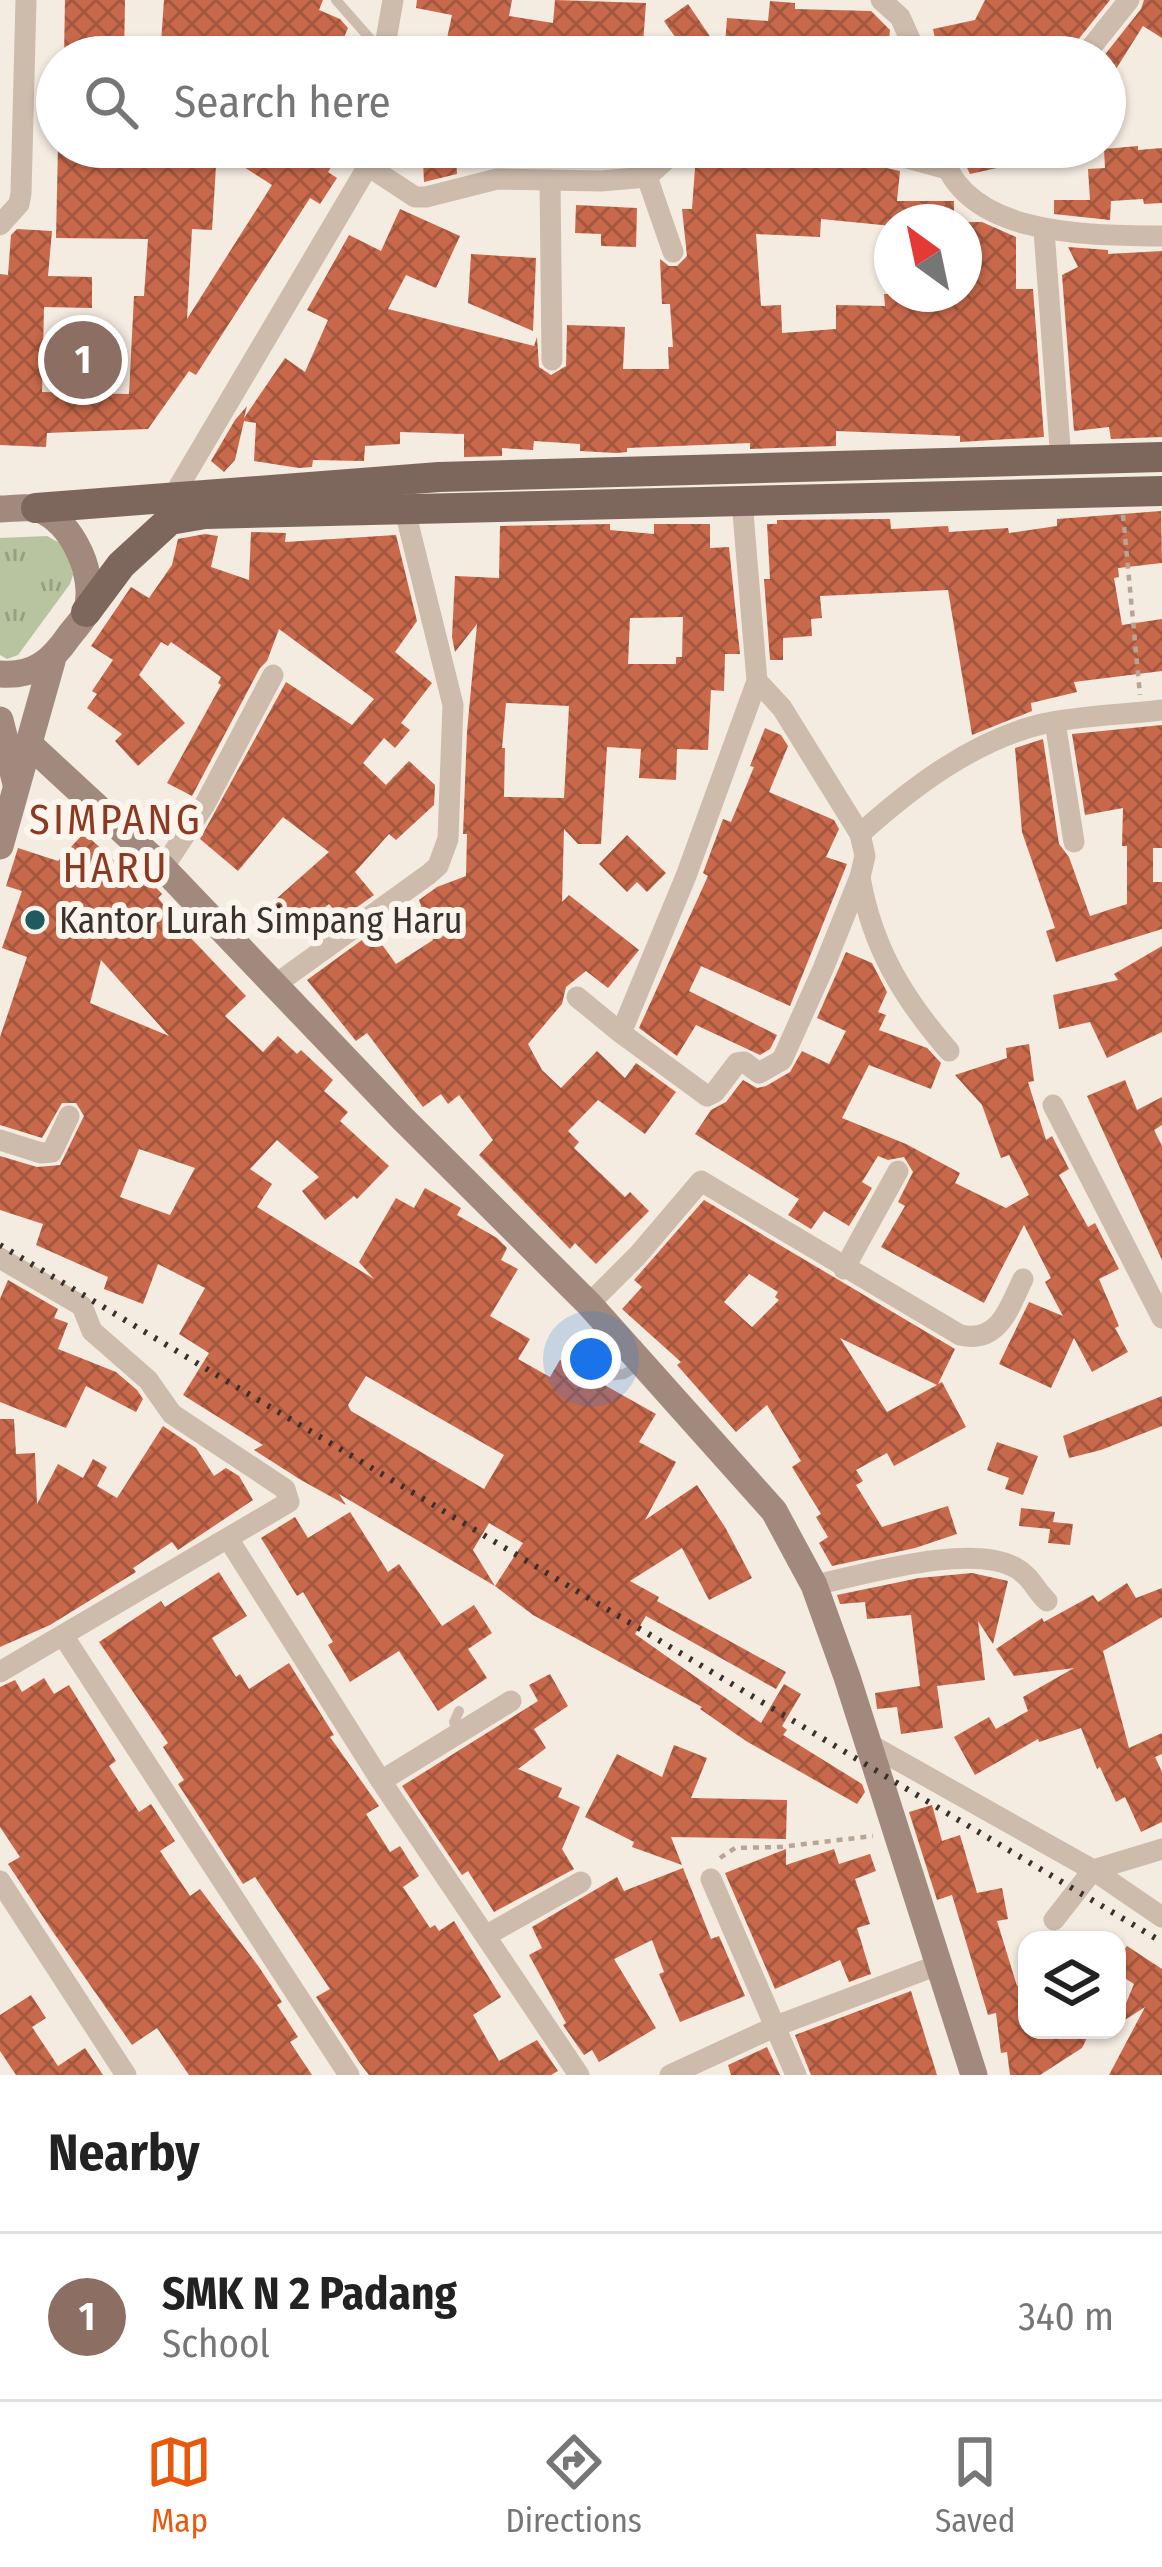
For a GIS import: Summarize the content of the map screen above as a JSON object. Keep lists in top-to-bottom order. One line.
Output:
{"districts":["SIMPANG HARU"],"places":["Kantor Lurah Simpang Haru"],"north":"top left","page":{"search":"Search here","pins":"1","heading":"Nearby","list":[{"mark":"1","name":"SMK N 2 Padang","note":"School","value":"340 m"}],"nav":["Map","Directions","Saved"]}}
